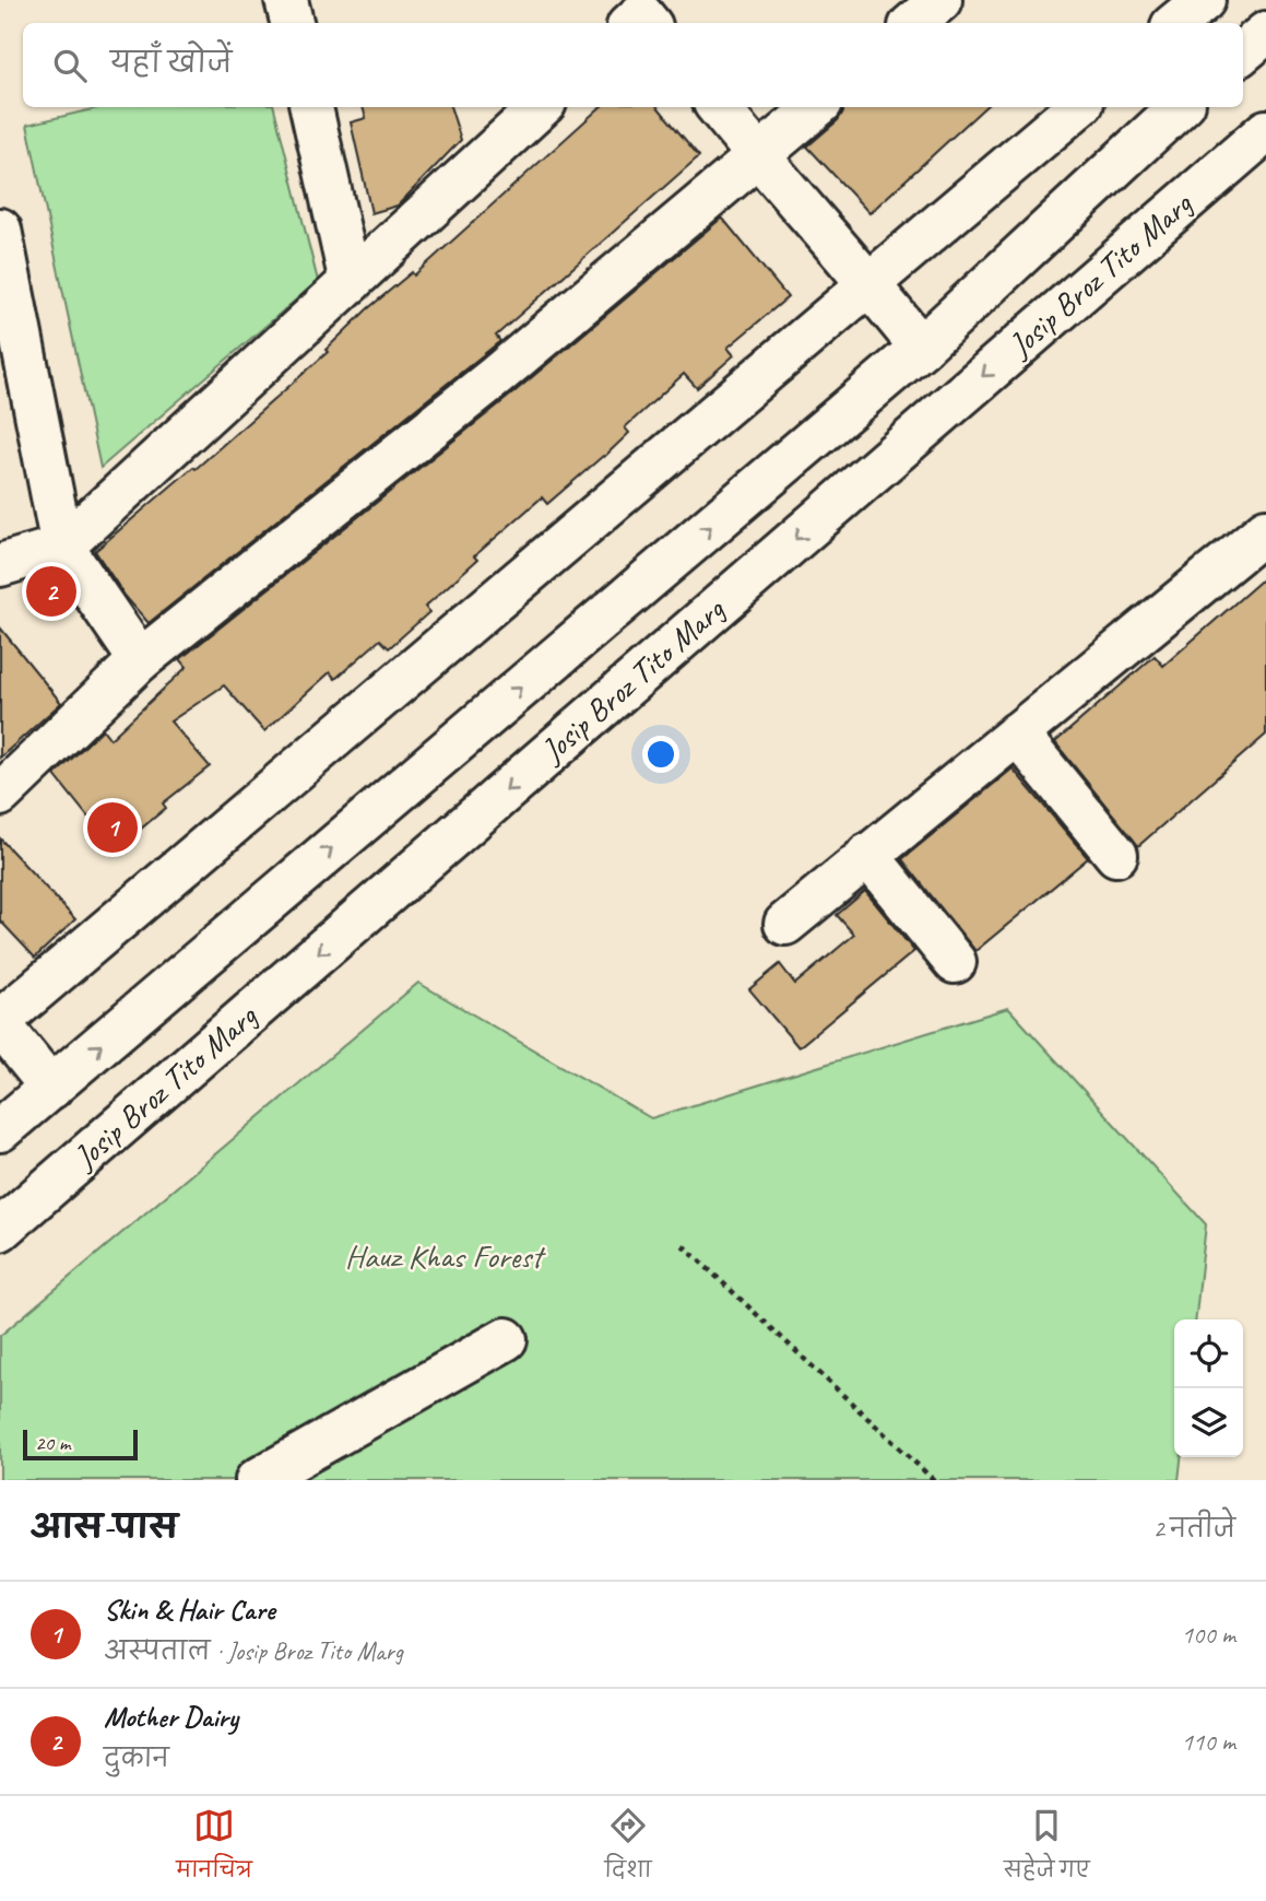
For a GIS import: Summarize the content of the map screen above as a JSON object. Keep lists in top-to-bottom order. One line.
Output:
{"streets":{"street":["Josip Broz Tito Marg"]},"parks":["Hauz Khas Forest"],"scale_bar":"20 m","page":{"search":"यहाँ खोजें","pins":["2","1"],"scale":"20 m","heading":["आस-पास","2 नतीजे"],"list":[{"mark":"1","name":"Skin & Hair Care","note":"अस्पताल · Josip Broz Tito Marg","value":"100 m"},{"mark":"2","name":"Mother Dairy","note":"दुकान","value":"110 m"}],"nav":["मानचित्र","दिशा","सहेजे गए"]}}
